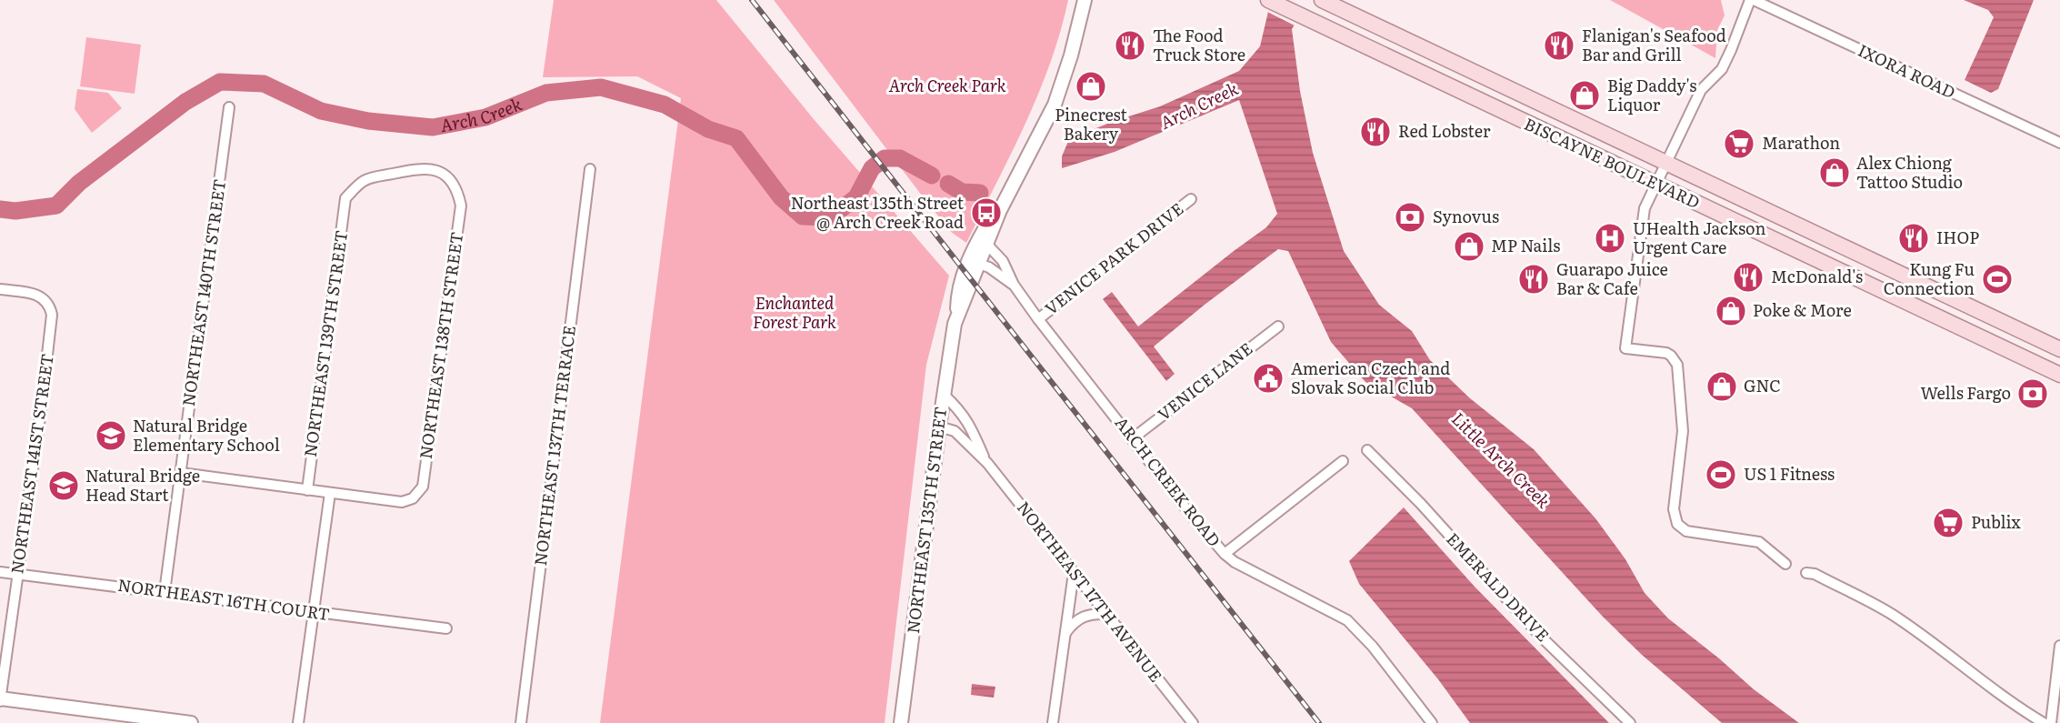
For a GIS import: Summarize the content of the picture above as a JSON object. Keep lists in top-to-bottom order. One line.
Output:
{"streets":{"main road":["BISCAYNE BOULEVARD","NORTHEAST 135TH STREET"],"street":["IXORA ROAD","VENICE PARK DRIVE","NORTHEAST 140TH STREET","NORTHEAST 139TH STREET","NORTHEAST 138TH STREET","VENICE LANE","NORTHEAST 137TH TERRACE","NORTHEAST 141ST STREET","ARCH CREEK ROAD","EMERALD DRIVE","NORTHEAST 17TH AVENUE","NORTHEAST 16TH COURT"]},"crossings":[["VENICE PARK DRIVE","ARCH CREEK ROAD"],["NORTHEAST 140TH STREET","NORTHEAST 16TH COURT"],["NORTHEAST 139TH STREET","NORTHEAST 138TH STREET"],["VENICE LANE","ARCH CREEK ROAD"],["NORTHEAST 141ST STREET","NORTHEAST 16TH COURT"],["ARCH CREEK ROAD","NORTHEAST 135TH STREET"],["NORTHEAST 135TH STREET","NORTHEAST 17TH AVENUE"]],"water":["Arch Creek","Little Arch Creek"],"parks":["Arch Creek Park","Enchanted Forest Park"],"places":{"restaurant":["The Food Truck Store","Flanigan's Seafood Bar and Grill","Red Lobster","IHOP","McDonald's","Guarapo Juice Bar & Cafe"],"shop":["Pinecrest Bakery","Big Daddy's Liquor","Alex Chiong Tattoo Studio","MP Nails","Poke & More","GNC"],"supermarket":["Marathon","Publix"],"bus stop":["Northeast 135th Street @ Arch Creek Road"],"bank":["Synovus","Wells Fargo"],"hospital":["UHealth Jackson Urgent Care"],"sports":["Kung Fu Connection","US 1 Fitness"],"public building":["American Czech and Slovak Social Club"],"school or university":["Natural Bridge Elementary School","Natural Bridge Head Start"]}}
